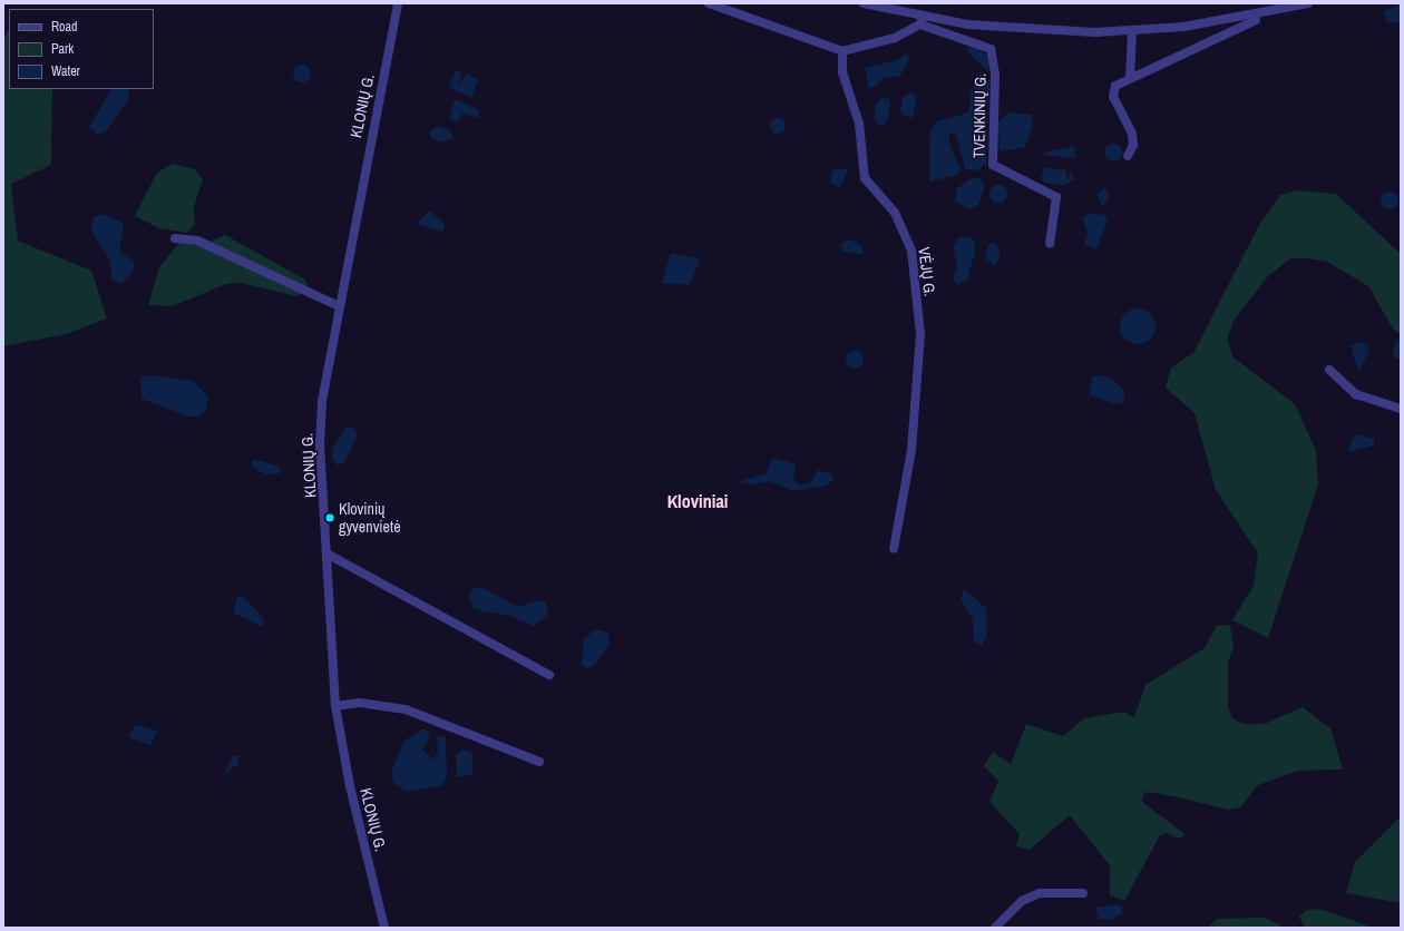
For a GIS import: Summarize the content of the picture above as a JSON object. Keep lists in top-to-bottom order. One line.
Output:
{"streets":{"street":["KLONIŲ G.","TVENKINIŲ G.","VĖJŲ G."]},"districts":["Kloviniai"],"places":["Klovinių gyvenvietė"],"legend":["Road","Park","Water"]}
